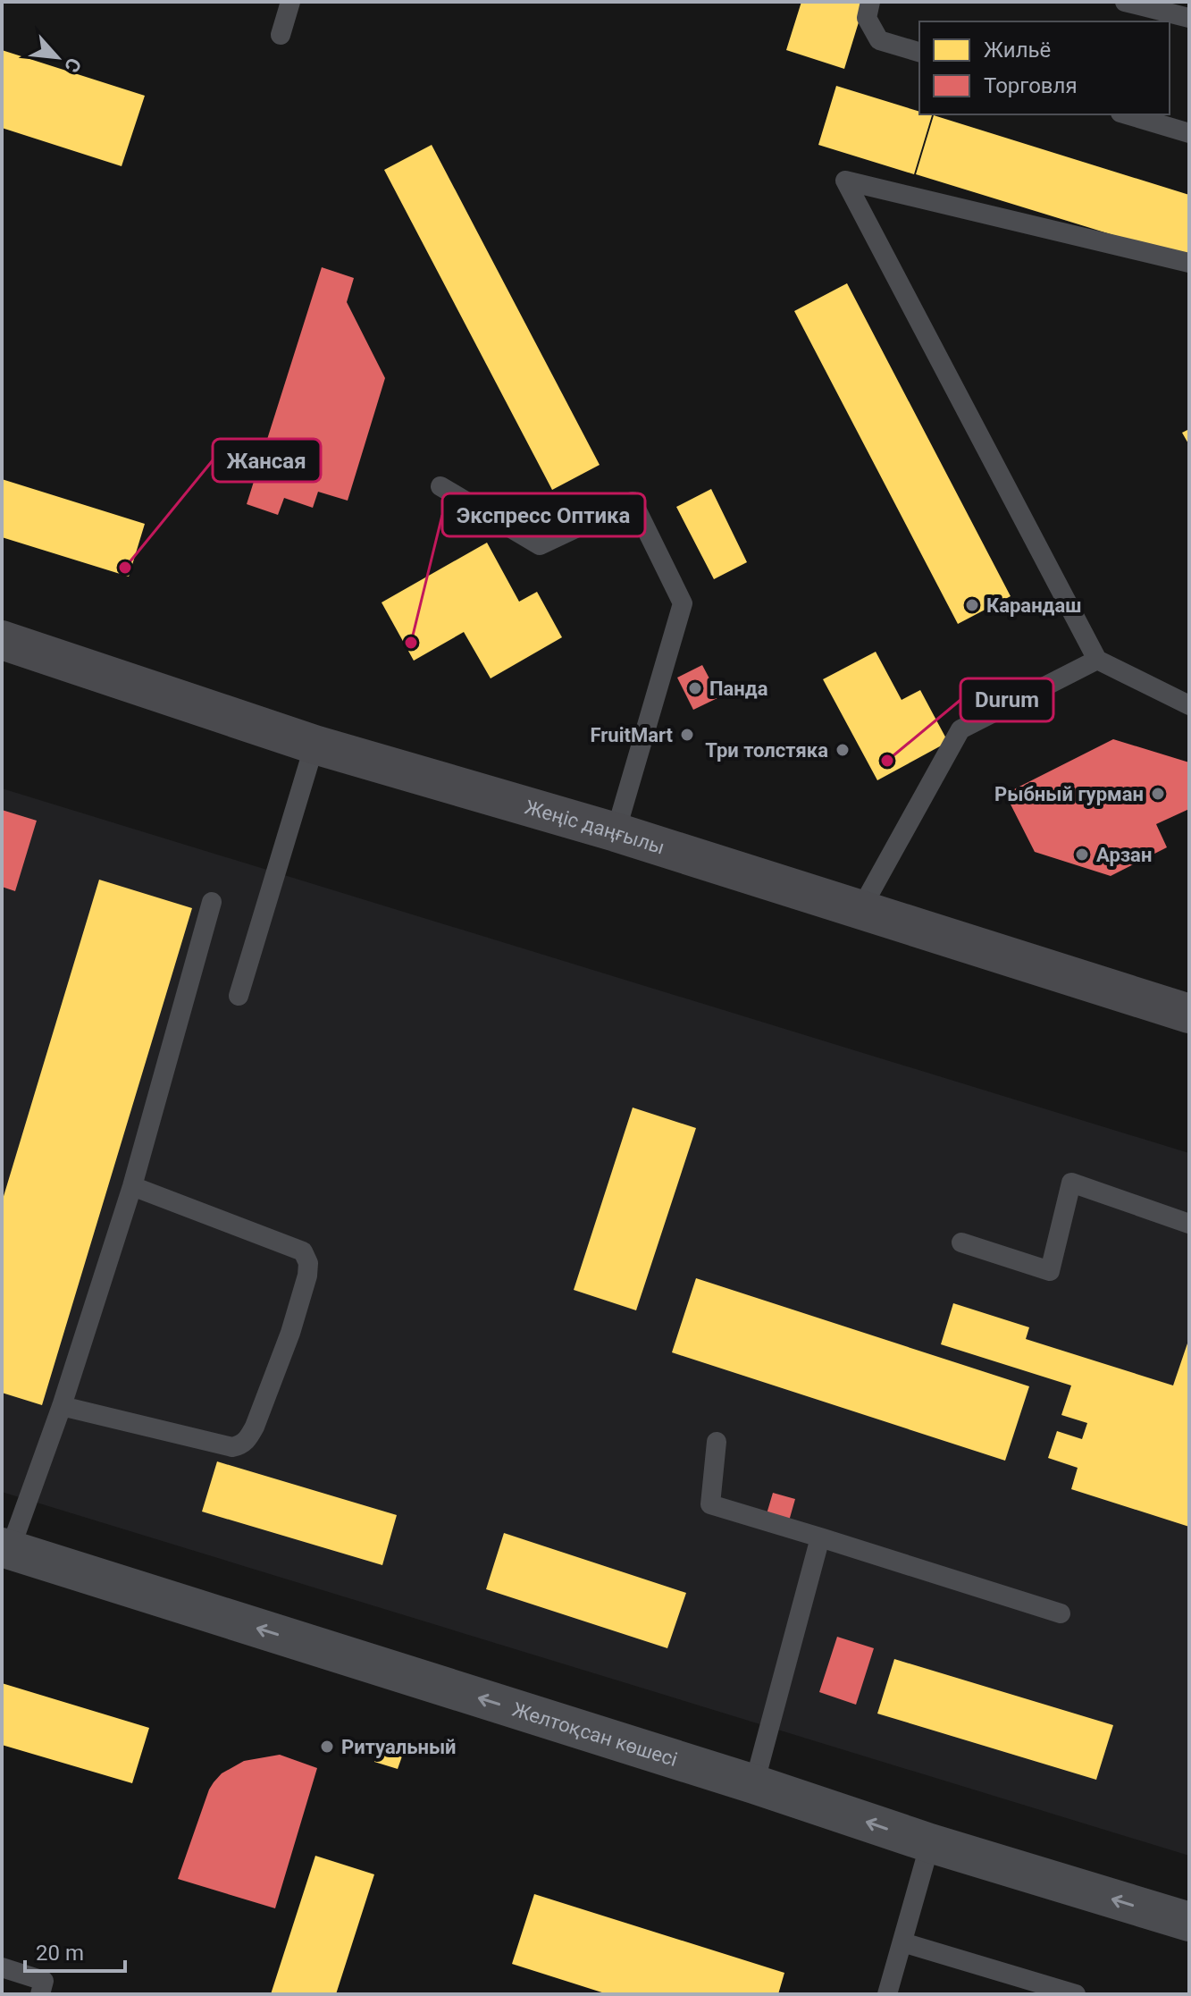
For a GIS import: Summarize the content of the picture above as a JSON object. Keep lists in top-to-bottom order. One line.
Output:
{"streets":{"main road":["Жеңіс даңғылы"],"street":["Желтоқсан көшесі"]},"one_way":["Желтоқсан көшесі"],"places":["Жансая","Карандаш","Экспресс Оптика","Панда","FruitMart","Три толстяка","Durum","Рыбный гурман","Арзан","Ритуальный"],"legend":["Жильё","Торговля"],"scale_bar":"20 m","north":"bottom right"}
